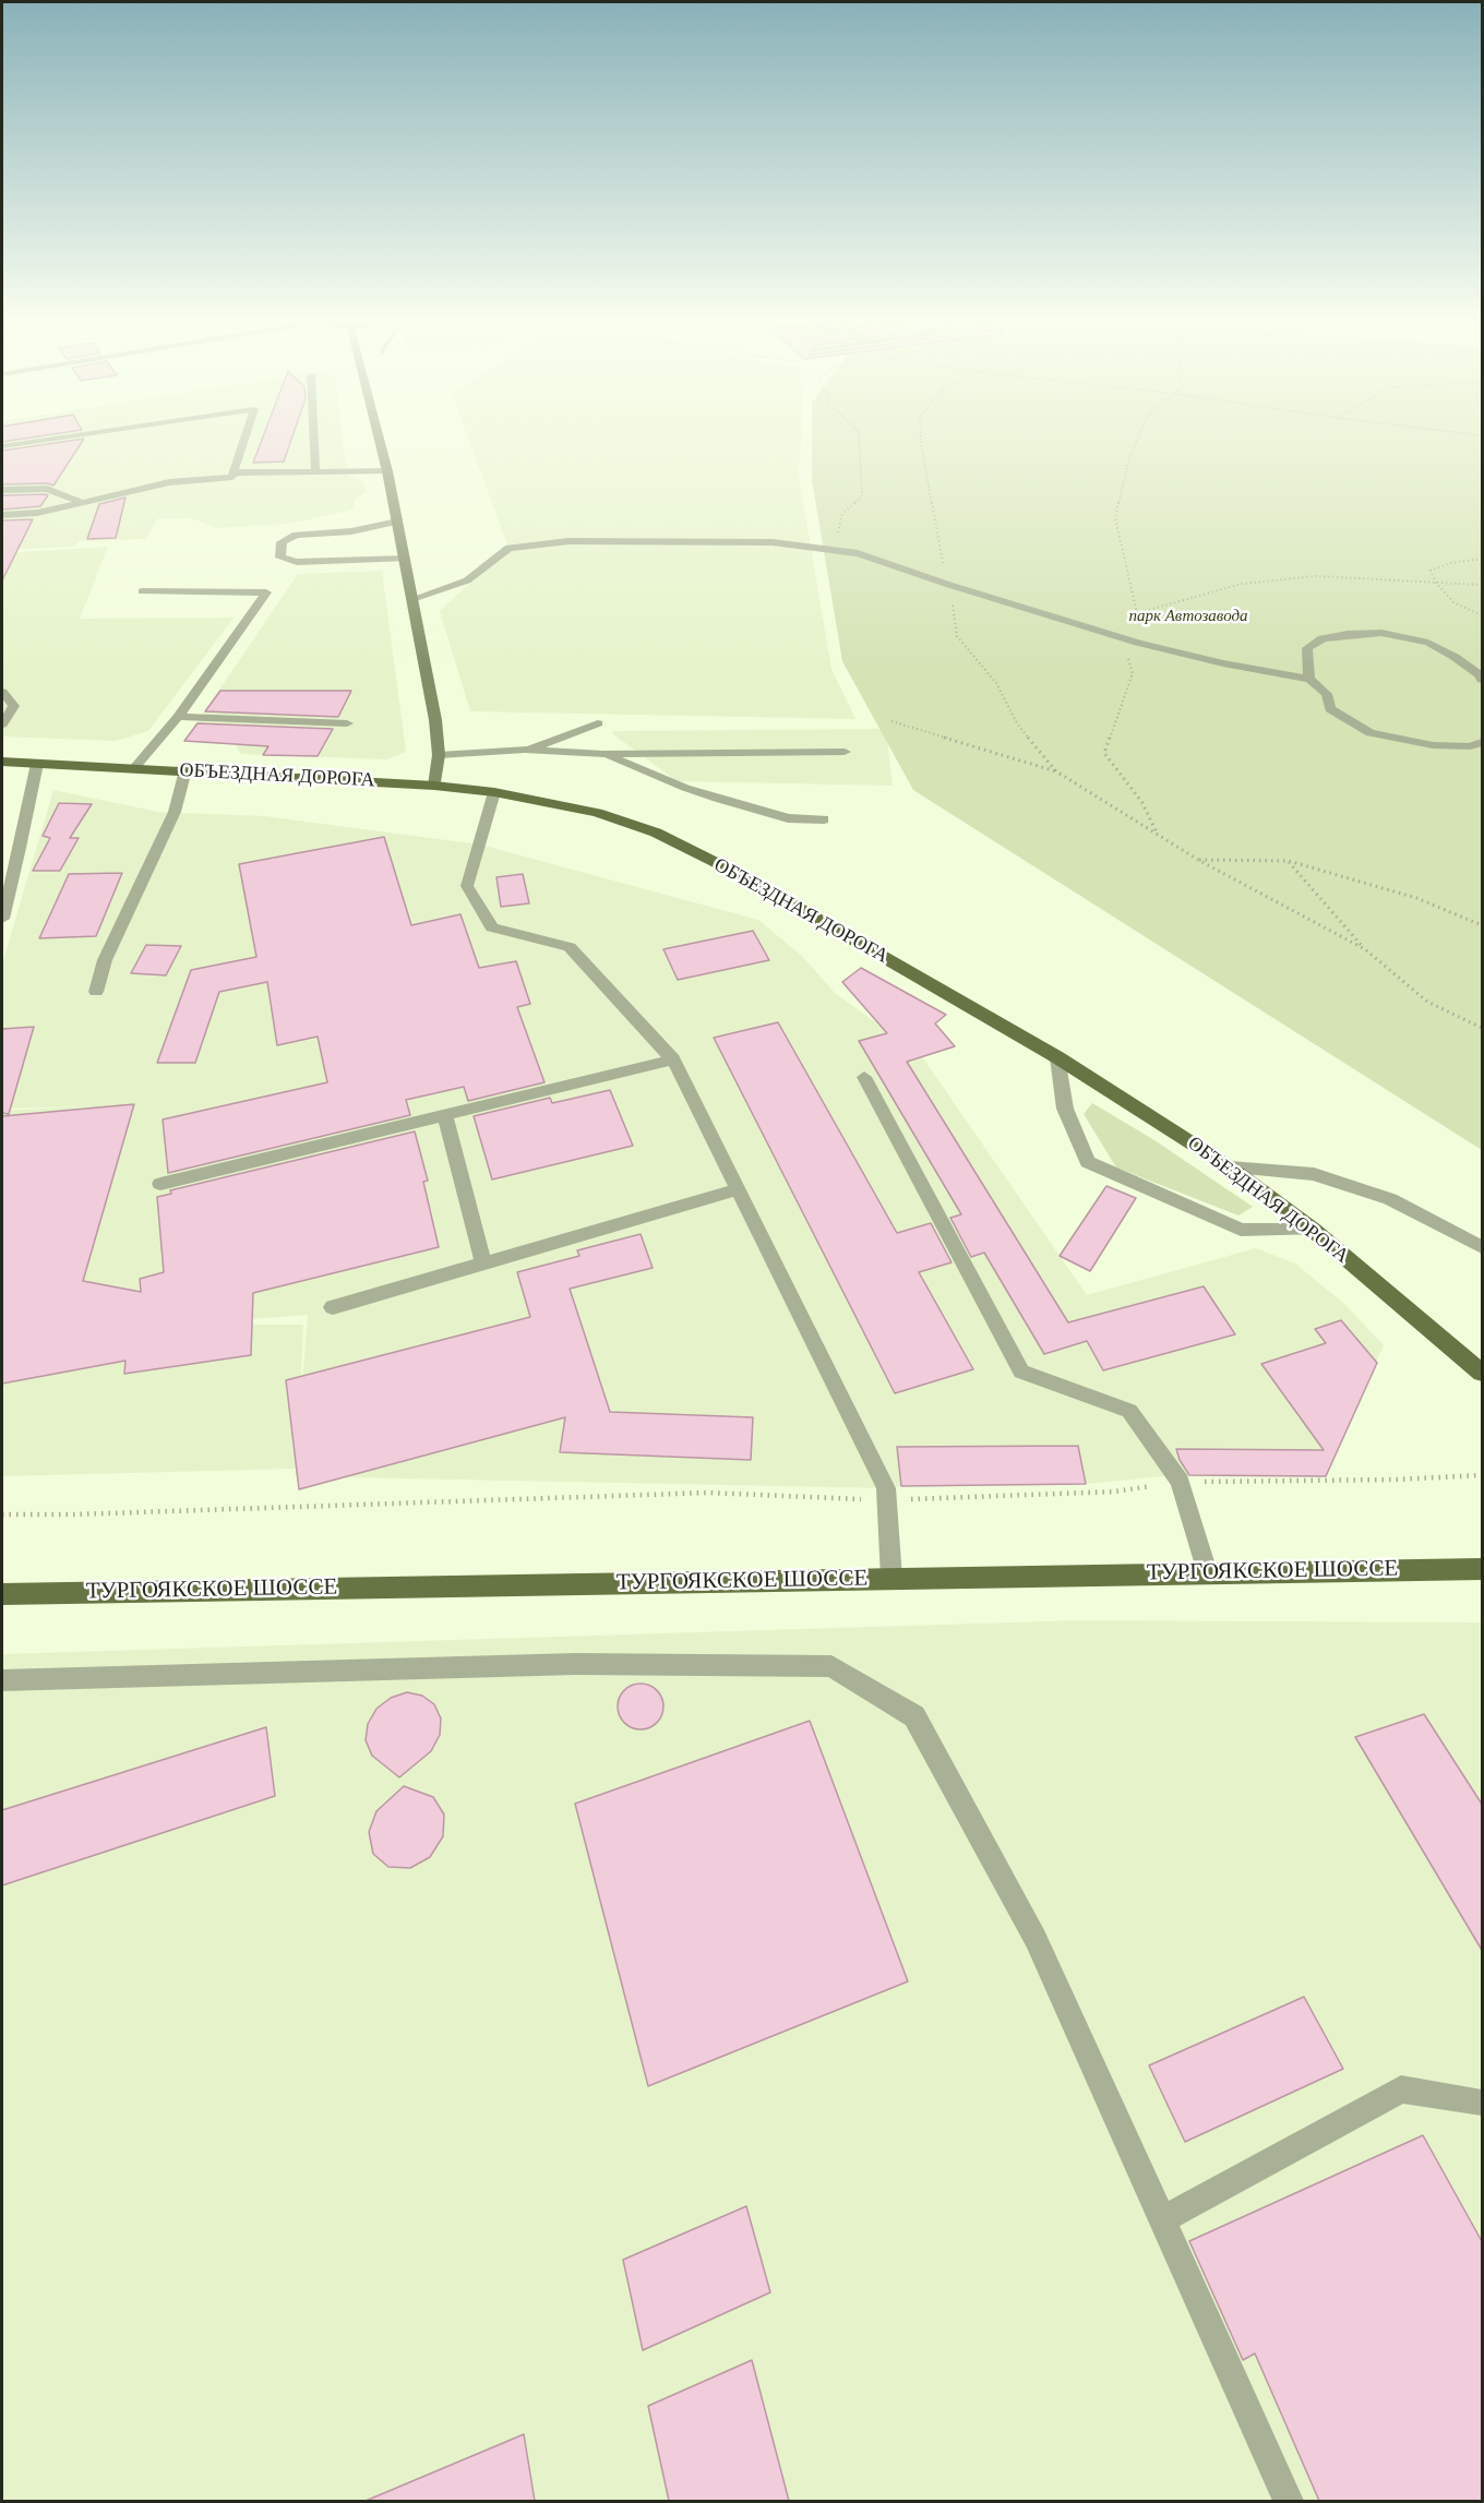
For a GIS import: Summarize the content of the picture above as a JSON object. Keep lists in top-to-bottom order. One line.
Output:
{"streets":{"main road":["ОБЪЕЗДНАЯ ДОРОГА","ТУРГОЯКСКОЕ ШОССЕ"]},"parks":["парк Автозавода"]}
